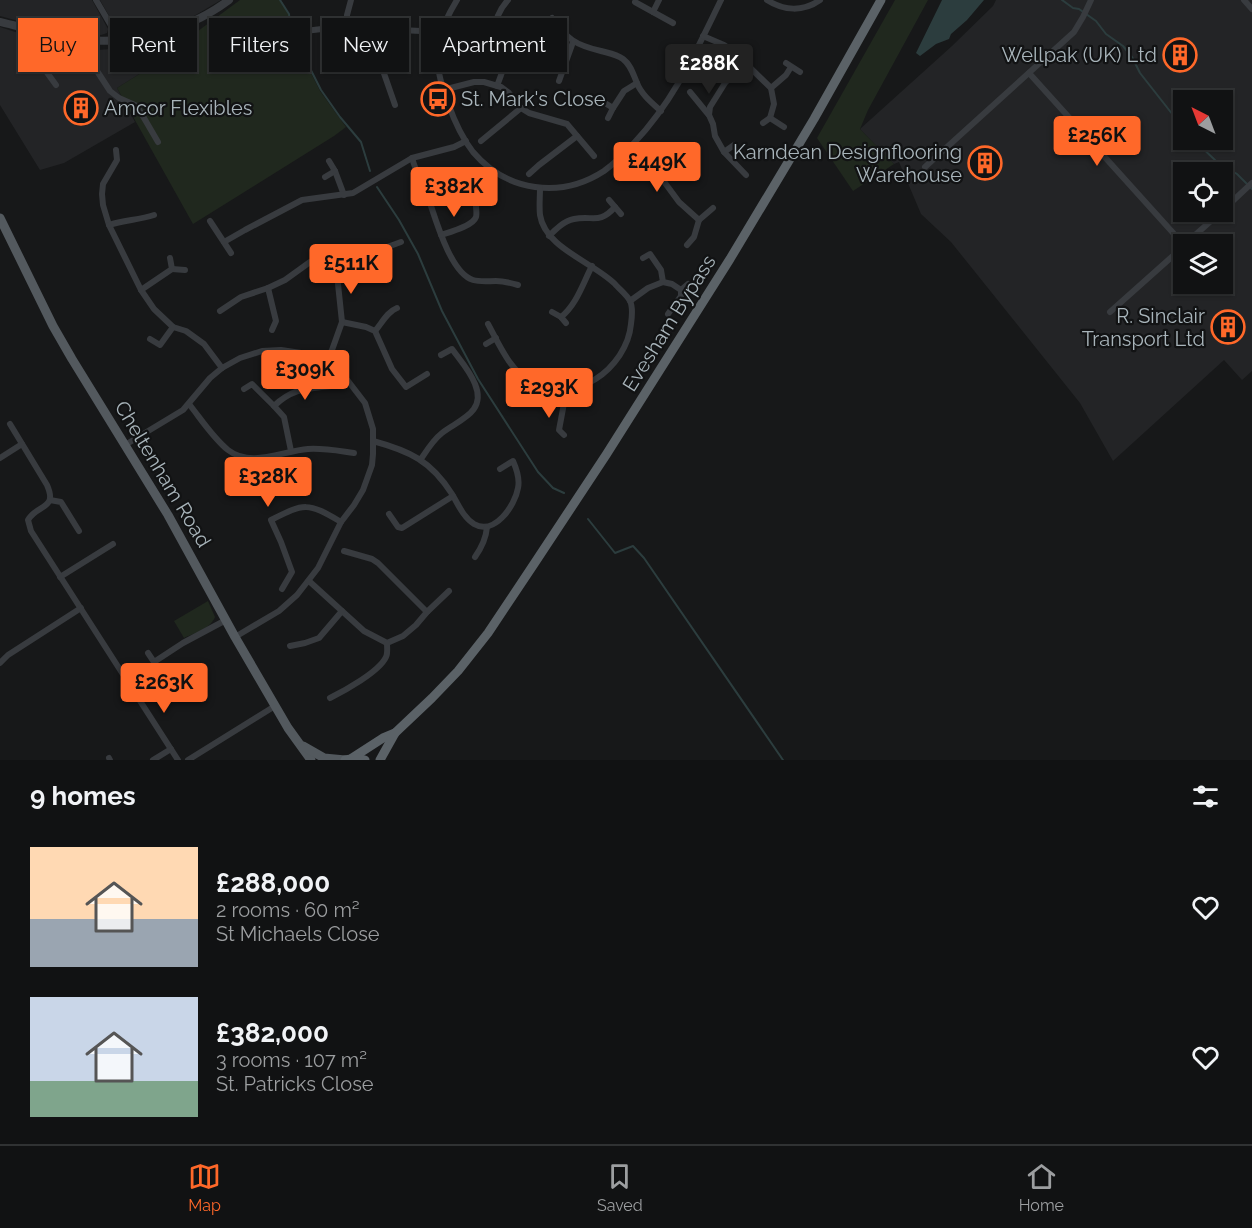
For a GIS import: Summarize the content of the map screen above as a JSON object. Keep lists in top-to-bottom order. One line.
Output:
{"streets":{"highway":["Evesham Bypass"],"main road":["Cheltenham Road"]},"crossings":[["Evesham Bypass","Cheltenham Road"]],"places":{"building":["Wellpak (UK) Ltd","Amcor Flexibles","Karndean Designflooring Warehouse","R. Sinclair Transport Ltd"],"bus stop":["St. Mark's Close"]},"north":"top left","page":{"chip":["Buy","Rent","Filters","New","Apartment"],"price":["£288K","£256K","£449K","£382K","£511K","£309K","£293K","£328K","£263K"],"heading":"9 homes","list":[{"name":"£288,000","note":"2 rooms · 60 m² · St Michaels Close"},{"name":"£382,000","note":"3 rooms · 107 m² · St. Patricks Close"}],"tabs":["Map","Saved","Home"]}}
